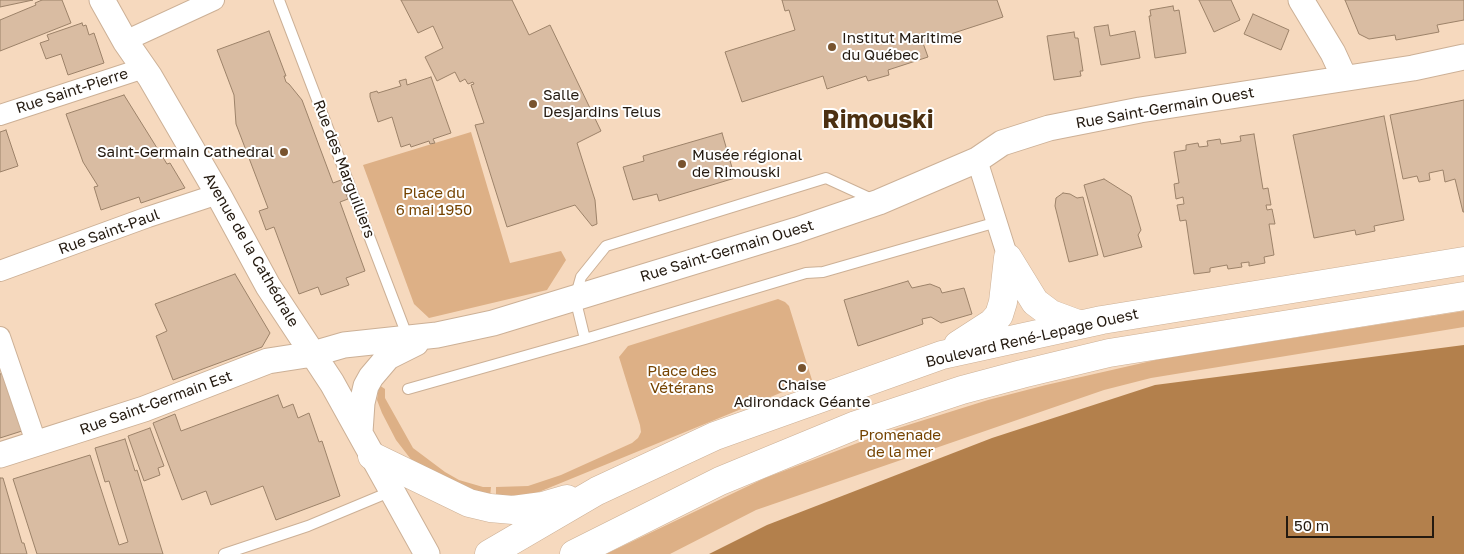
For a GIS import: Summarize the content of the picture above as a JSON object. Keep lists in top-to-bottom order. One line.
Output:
{"streets":{"main road":["Boulevard René-Lepage Ouest"],"street":["Rue Saint-Pierre","Rue Saint-Germain Ouest","Rue Saint-Paul","Avenue de la Cathédrale","Rue Saint-Germain Est"],"lane":["Rue des Marguilliers"]},"crossings":[["Rue Saint-Pierre","Avenue de la Cathédrale"],["Rue Saint-Germain Ouest","Rue des Marguilliers"],["Rue Saint-Germain Ouest","Avenue de la Cathédrale"],["Rue Saint-Germain Ouest","Rue Saint-Germain Est"],["Rue Saint-Paul","Avenue de la Cathédrale"],["Avenue de la Cathédrale","Rue Saint-Germain Est"]],"districts":["Rimouski"],"parks":["Place du 6 mai 1950","Place des Vétérans","Promenade de la mer"],"places":["Institut Maritime du Québec","Salle Desjardins Telus","Saint-Germain Cathedral","Musée régional de RImouski","Chaise Adirondack Géante"],"scale_bar":"50 m"}
